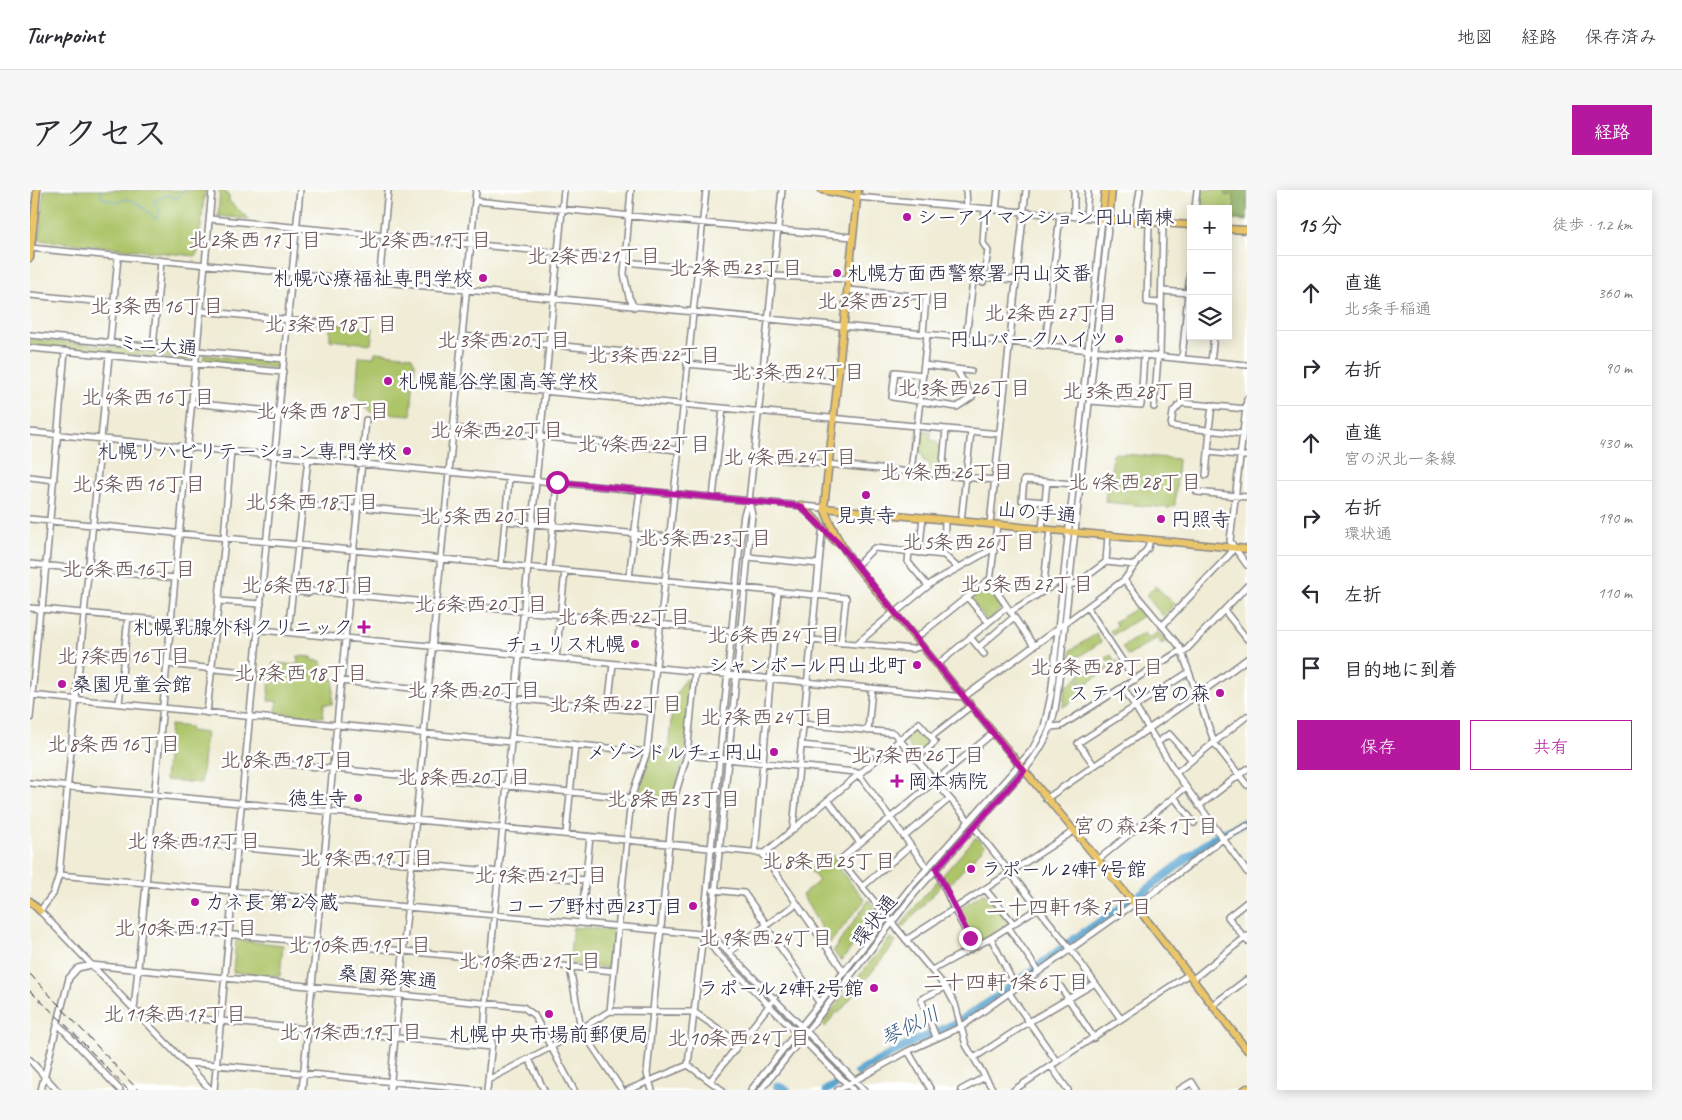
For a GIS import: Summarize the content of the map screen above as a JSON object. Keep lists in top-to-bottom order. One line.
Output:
{"streets":{"main road":["山の手通"],"street":["ミニ大通","環状通","桑園発寒通"]},"crossings":[["山の手通","環状通"]],"districts":["北2条西17丁目","北2条西19丁目","北2条西21丁目","北2条西23丁目","北2条西25丁目","北3条西16丁目","北2条西27丁目","北3条西18丁目","北3条西20丁目","北3条西22丁目","北3条西24丁目","北3条西26丁目","北3条西28丁目","北4条西16丁目","北4条西18丁目","北4条西20丁目","北4条西22丁目","北4条西24丁目","北4条西26丁目","北4条西28丁目","北5条西16丁目","北5条西18丁目","北5条西20丁目","北5条西23丁目","北5条西26丁目","北6条西16丁目","北5条西27丁目","北6条西18丁目","北6条西20丁目","北6条西22丁目","北6条西24丁目","北7条西16丁目","北6条西28丁目","北7条西18丁目","北7条西20丁目","北7条西22丁目","北7条西24丁目","北8条西16丁目","北7条西26丁目","北8条西18丁目","北8条西20丁目","北8条西23丁目","宮の森2条1丁目","北9条西17丁目","北9条西19丁目","北8条西25丁目","北9条西21丁目","二十四軒1条7丁目","北10条西17丁目","北9条西24丁目","北10条西19丁目","北10条西21丁目","二十四軒1条6丁目","北11条西17丁目","北11条西19丁目","北10条西24丁目"],"water":["琴似川"],"places":{"other":["シーアイマンション円山南棟","札幌方面西警察署 円山交番","札幌心療福祉専門学校","円山パークハイツ","札幌龍谷学園高等学校","札幌リハビリテーション専門学校","見真寺","円照寺","チュリス札幌","シャンボール円山北町","桑園児童会館","ステイツ宮の森","メゾンドルチェ円山","徳生寺","ラポール24軒4号館","カネ長 第2冷蔵","コープ野村西23丁目","ラポール24軒2号館","札幌中央市場前郵便局"],"health":["札幌乳腺外科クリニック","岡本病院"]},"page":{"header":"Turnpoint","nav":["地図","経路","保存済み"],"title":"アクセス","buttons":["経路",["保存","共有"]],"heading":["15 分","徒歩 · 1.2 km"],"map_buttons":["+","−"],"list":[["直進","北5条手稲通","360 m"],["右折","90 m"],["直進","宮の沢北一条線","430 m"],["右折","環状通","190 m"],["左折","110 m"],"目的地に到着"]}}
